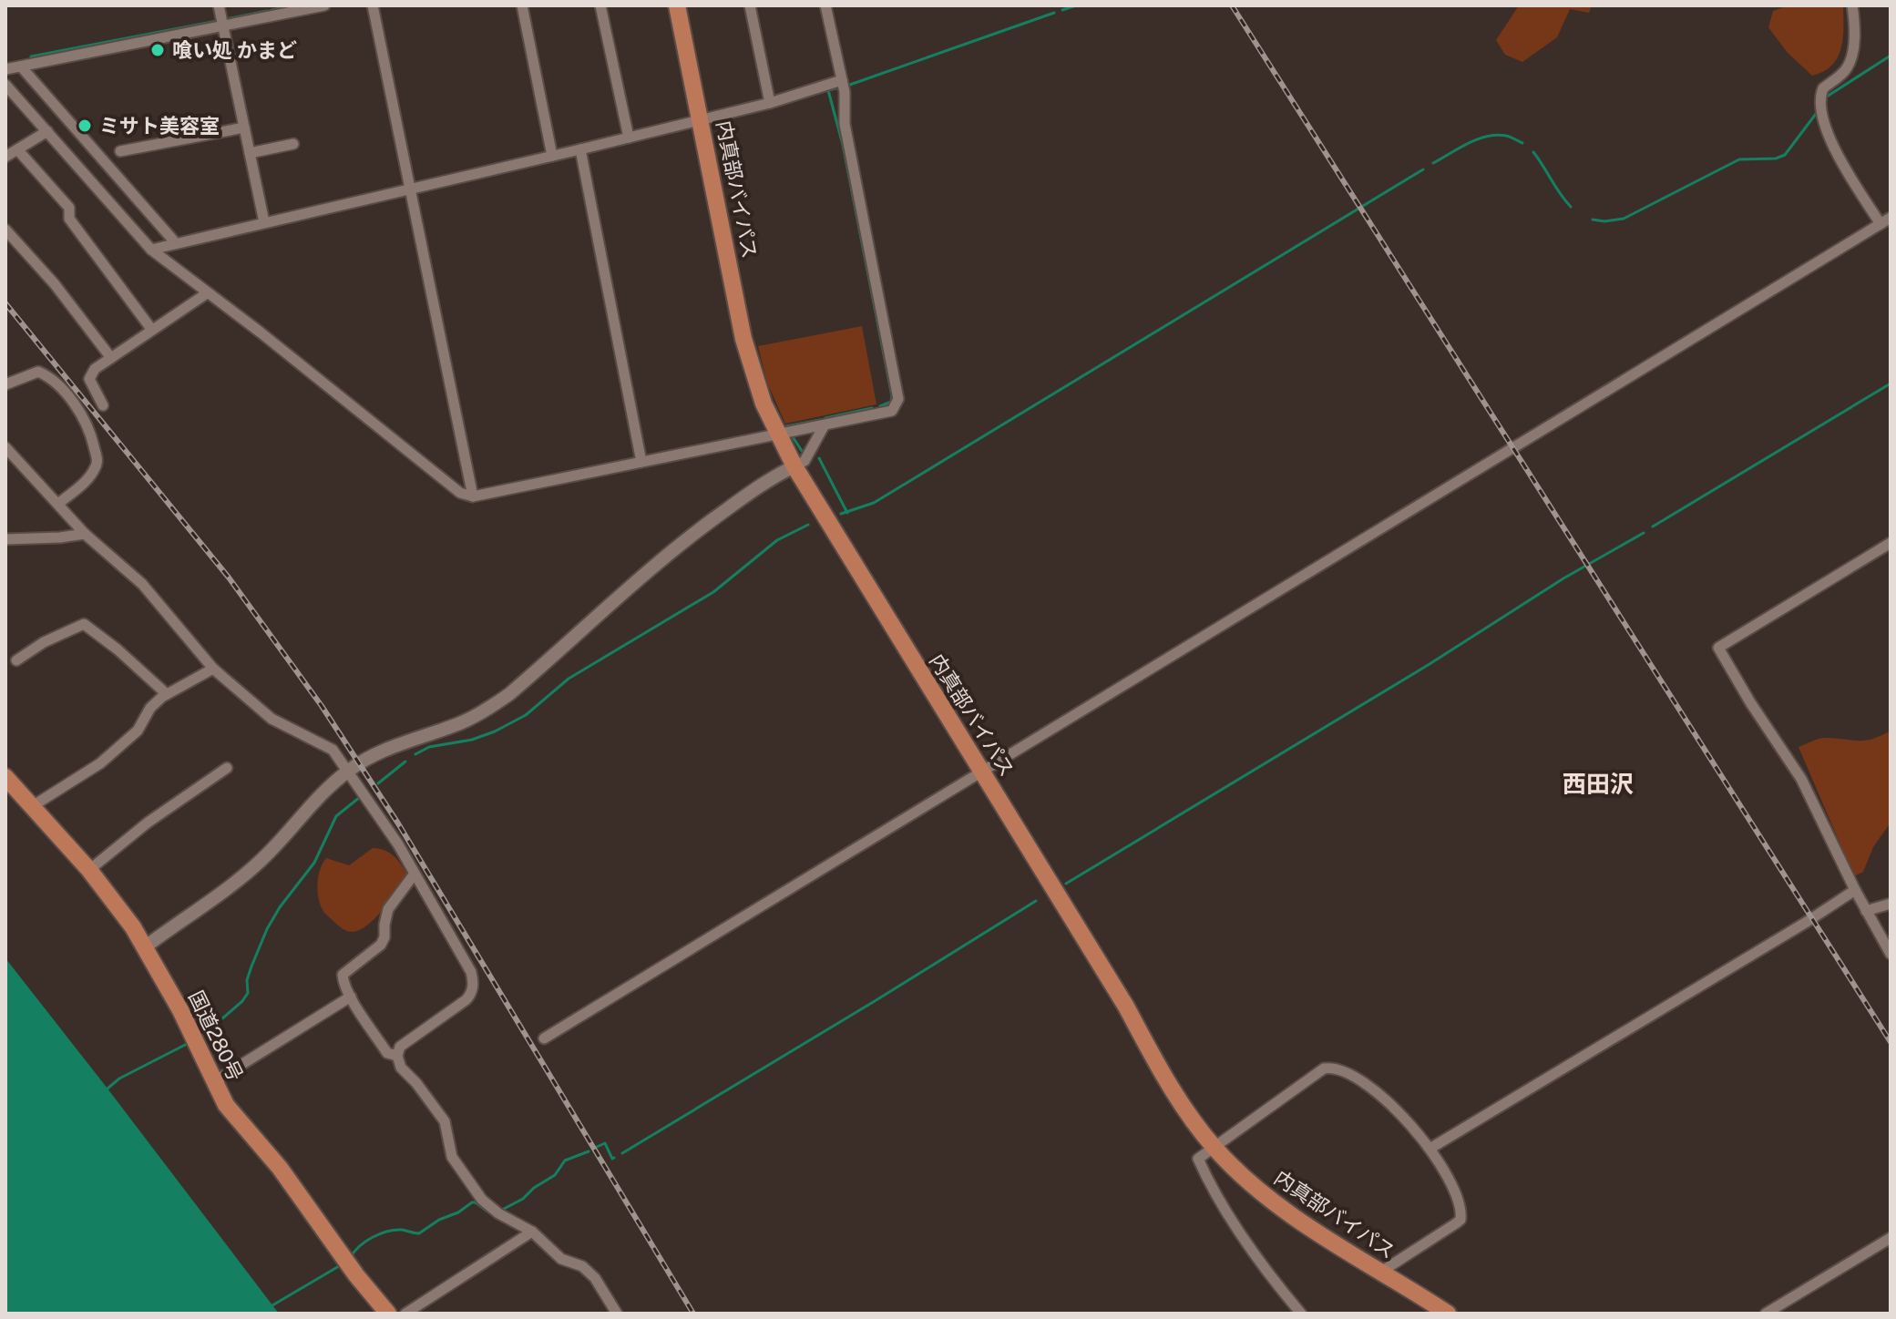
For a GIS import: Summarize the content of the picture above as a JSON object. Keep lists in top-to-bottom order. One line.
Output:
{"streets":{"highway":["内真部バイパス","国道280号"]},"districts":["西田沢"],"places":["喰い処 かまど","ミサト美容室"]}
